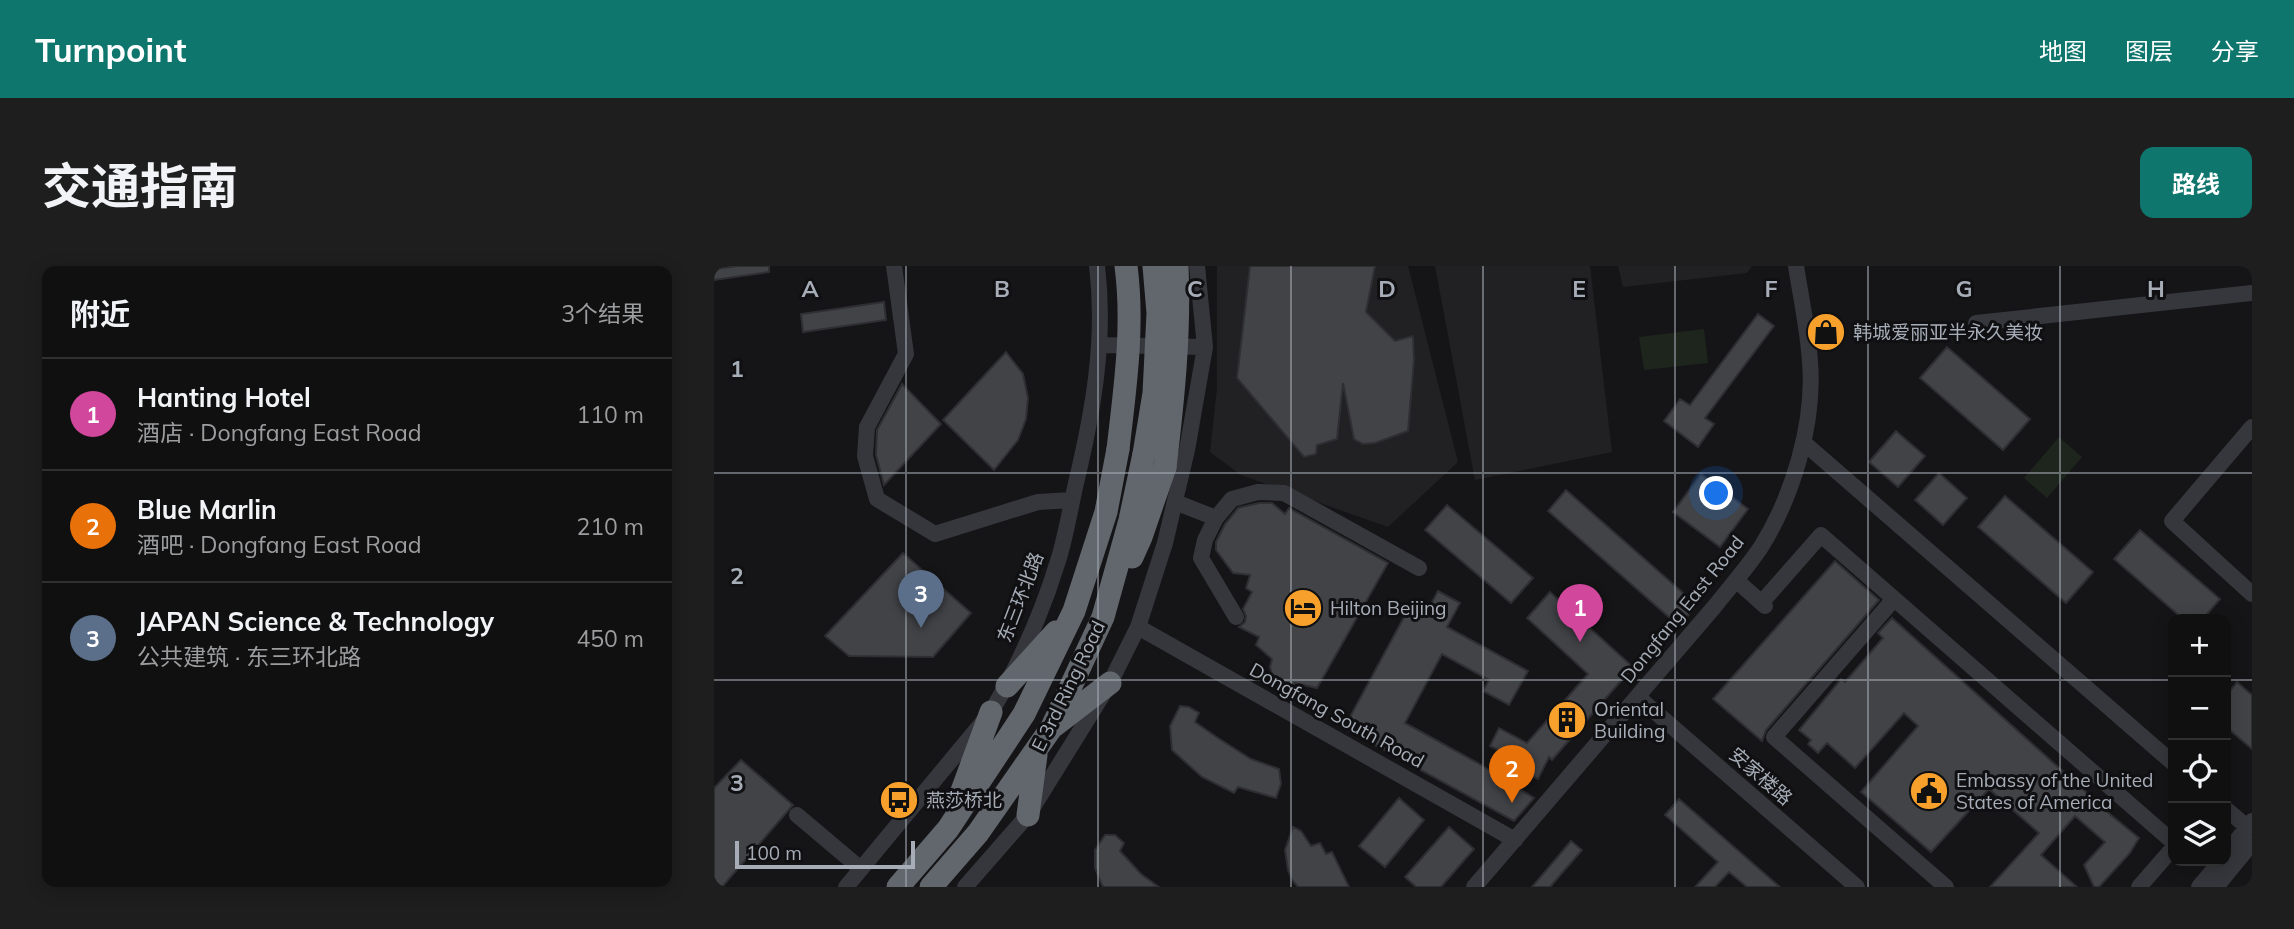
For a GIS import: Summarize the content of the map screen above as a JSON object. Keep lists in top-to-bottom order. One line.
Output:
{"streets":{"highway":["E 3rd Ring Road"],"street":["东三环北路","Dongfang East Road","Dongfang South Road","安家楼路"]},"crossings":[["Dongfang East Road","Dongfang South Road"],["Dongfang East Road","安家楼路"]],"places":{"shop":["韩城爱丽亚半永久美妆"],"hotel":["Hilton Beijing"],"building":["Oriental Building"],"public building":["Embassy of the United States of America"],"bus stop":["燕莎桥北"]},"scale_bar":"100 m","page":{"header":"Turnpoint","nav":["地图","图层","分享"],"title":"交通指南","buttons":"路线","heading":["附近","3个结果"],"list":[{"mark":"1","name":"Hanting Hotel","note":"酒店 · Dongfang East Road","value":"110 m"},{"mark":"2","name":"Blue Marlin","note":"酒吧 · Dongfang East Road","value":"210 m"},{"mark":"3","name":"JAPAN Science & Technology","note":"公共建筑 · 东三环北路","value":"450 m"}],"pins":["3","1","2"],"map_buttons":["+","−"],"scale":"100 m"},"grid":{"columns":["A","B","C","D","E","F","G","H"],"rows":["1","2","3"]}}
